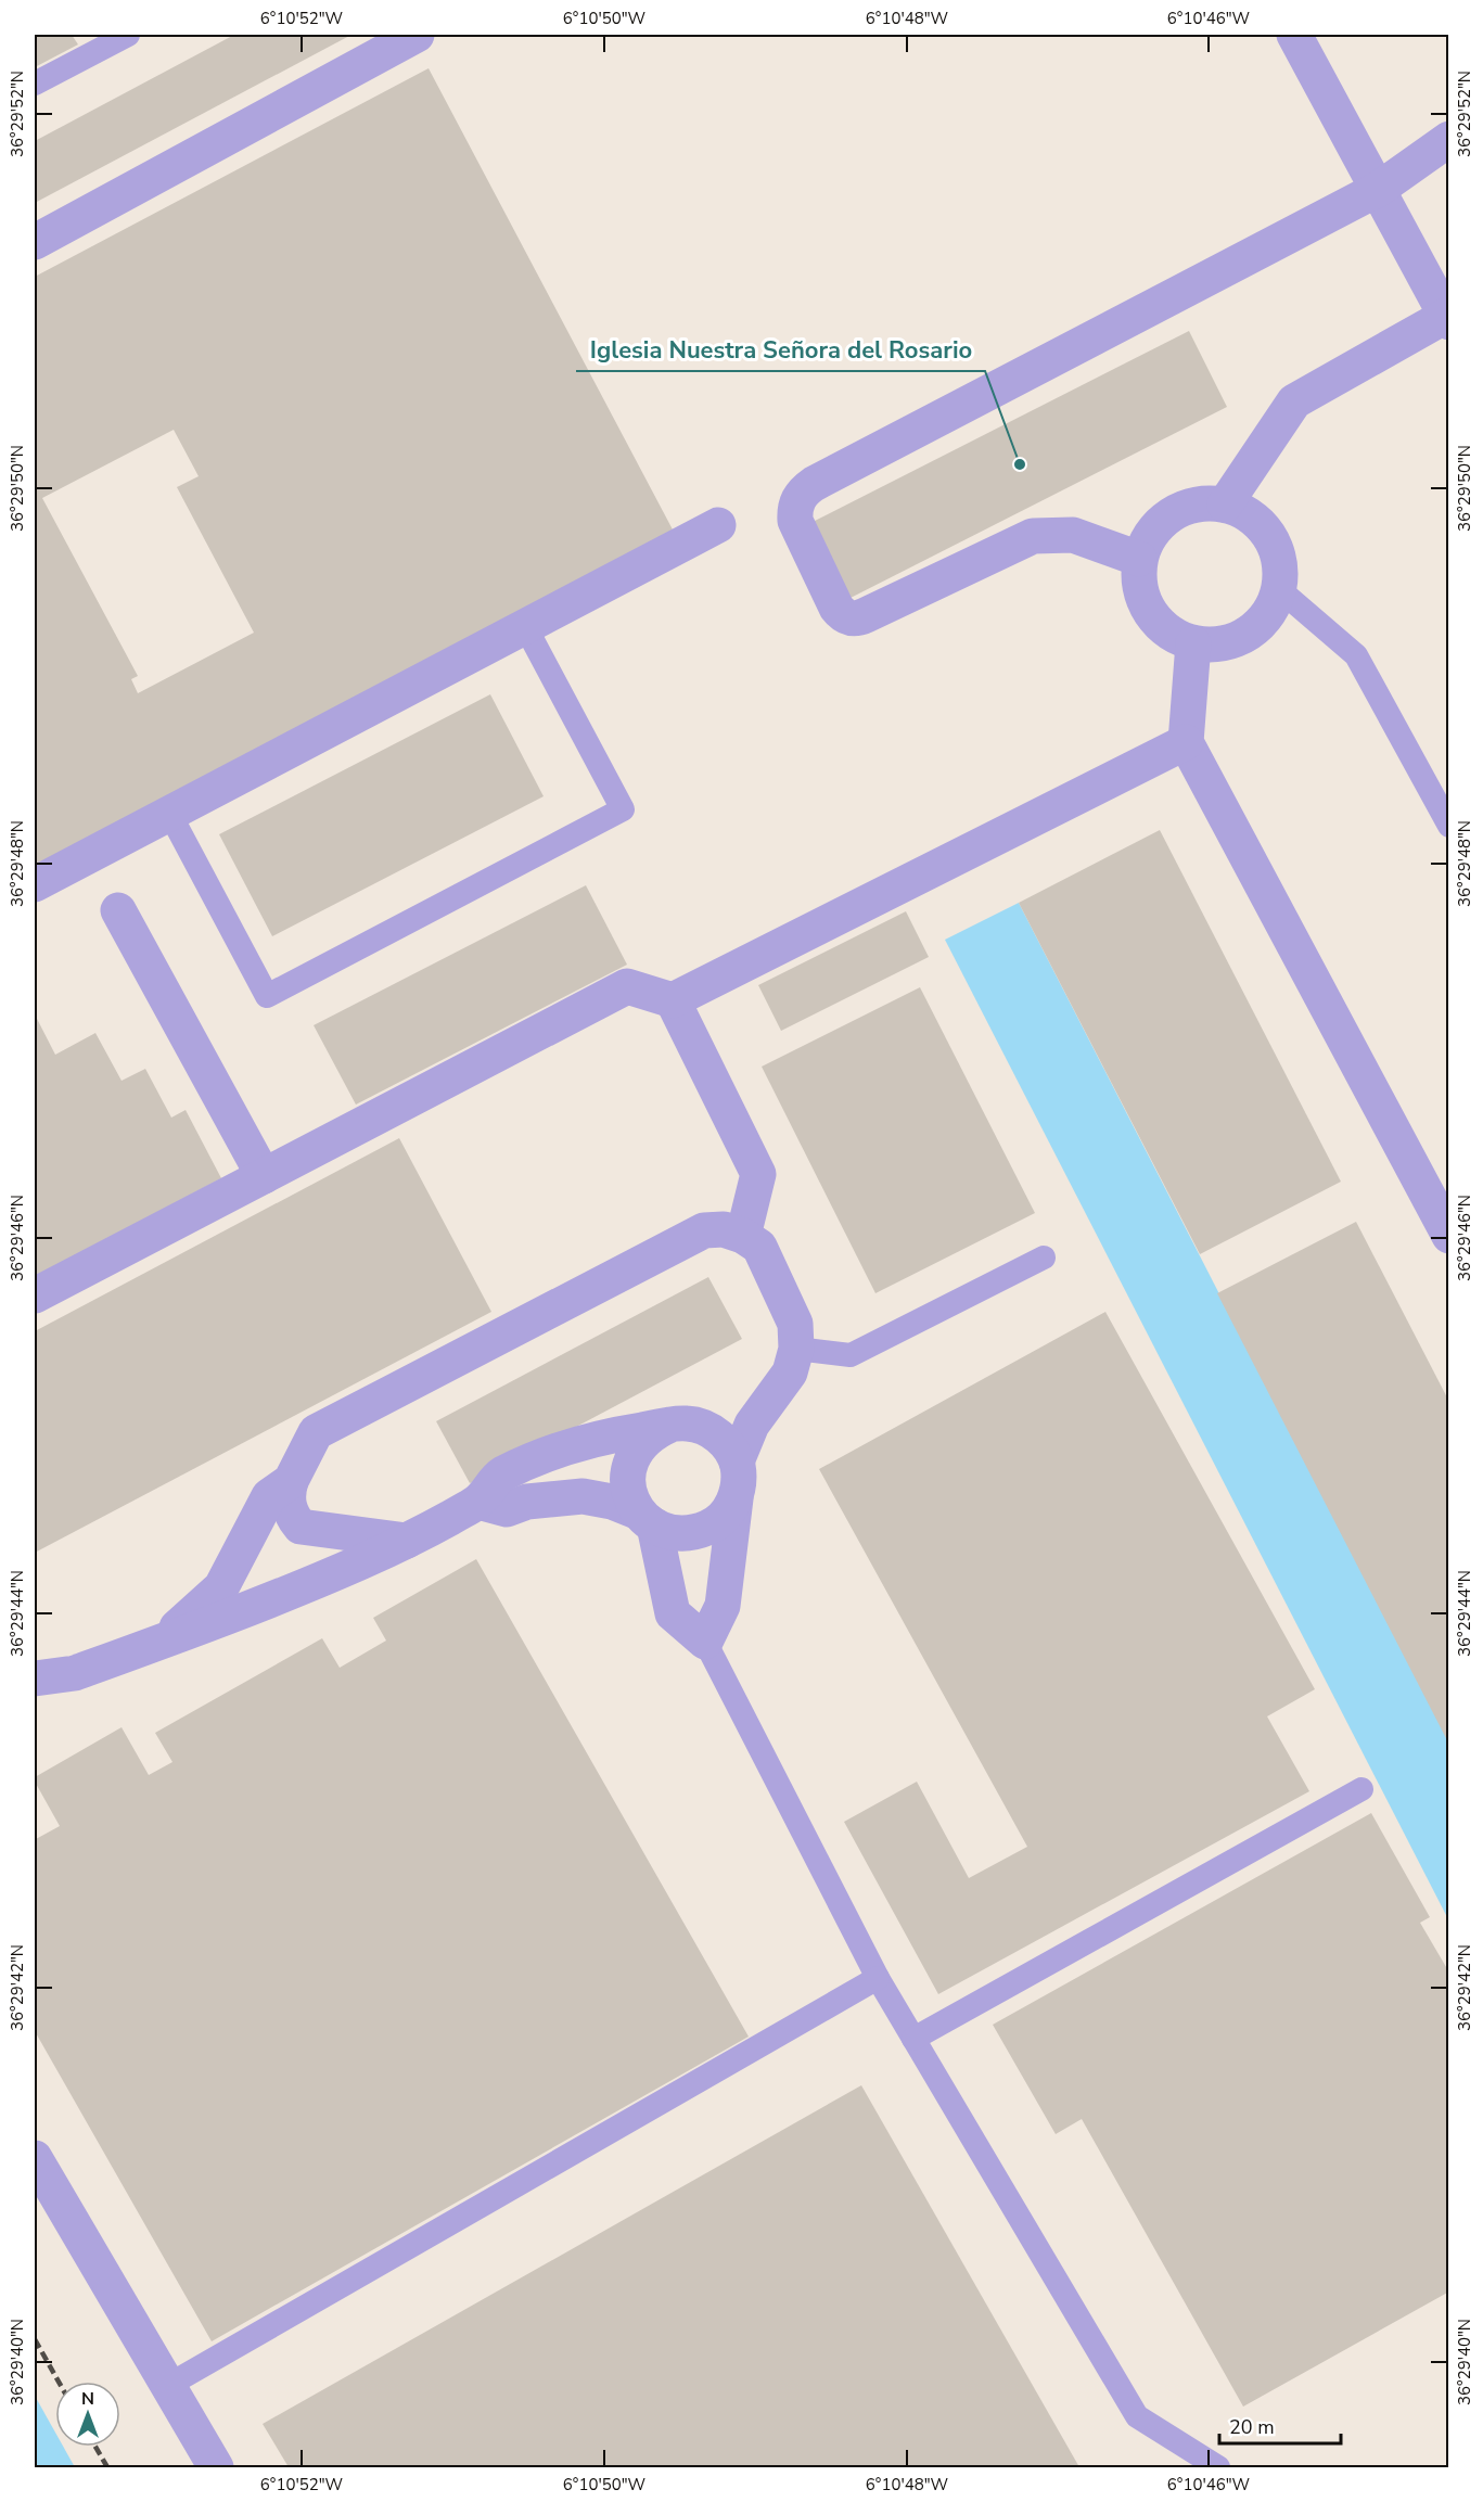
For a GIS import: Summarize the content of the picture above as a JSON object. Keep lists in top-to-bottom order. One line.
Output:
{"places":["Iglesia Nuestra Señora del Rosario"],"scale_bar":"20 m","north":"top","coordinates":["6°10'52\"W","6°10'50\"W","6°10'48\"W","6°10'46\"W","36°29'52\"N","36°29'50\"N","36°29'48\"N","36°29'46\"N","36°29'44\"N","36°29'42\"N","36°29'40\"N"]}
